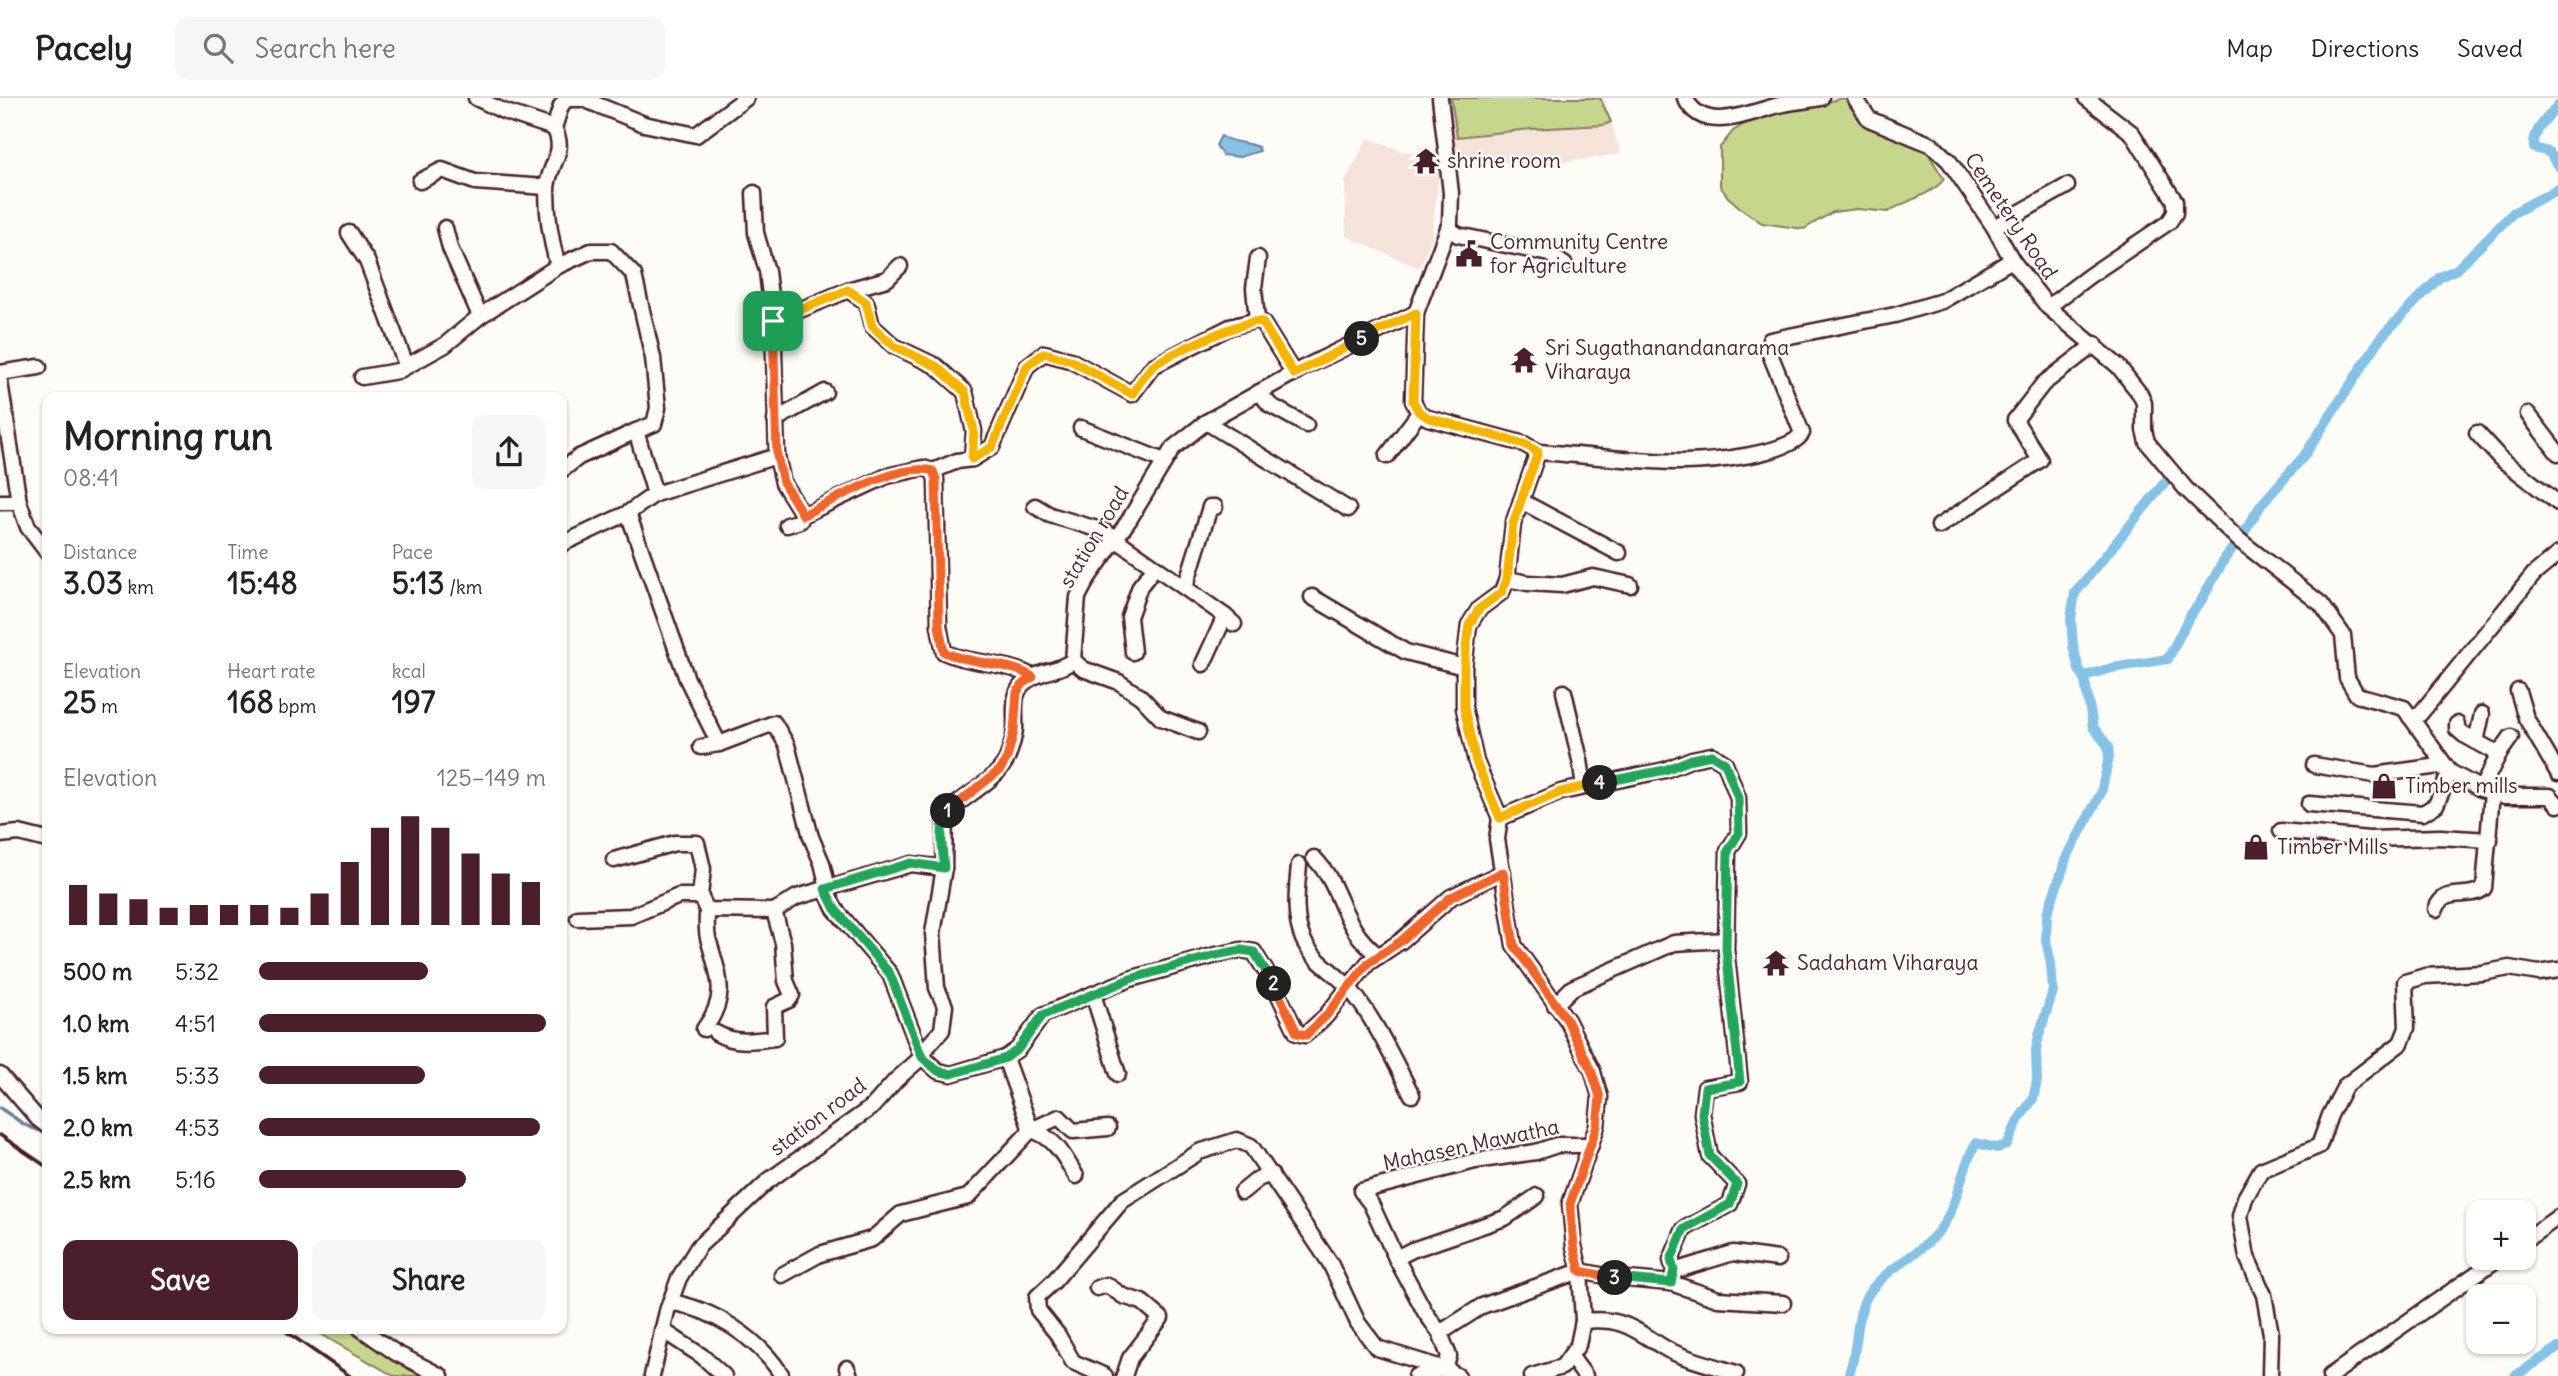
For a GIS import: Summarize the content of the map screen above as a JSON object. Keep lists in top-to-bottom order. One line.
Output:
{"streets":{"street":["Cemetery Road","station road","Mahasen Mawatha"]},"places":{"temple":["shrine room","Sri Sugathanandanarama Viharaya","Sadaham Viharaya"],"public building":["Community Centre for Agriculture"],"shop":["Timber mills","Timber Mills"]},"page":{"header":"Pacely","search":"Search here","nav":["Map","Directions","Saved"],"pins":["5","4","1","2","3"],"heading":["Morning run","08:41"],"stats":[["Distance","3.03 km"],["Time","15:48"],["Pace","5:13 /km"],["Elevation","25 m"],["Heart rate","168 bpm"],["kcal","197"]],"chart":["Elevation","125–149 m"],"list":[{"name":"500 m","note":"5:32"},{"name":"1.0 km","note":"4:51"},{"name":"1.5 km","note":"5:33"},{"name":"2.0 km","note":"4:53"},{"name":"2.5 km","note":"5:16"}],"map_buttons":["+","−"],"buttons":["Save","Share"]}}
